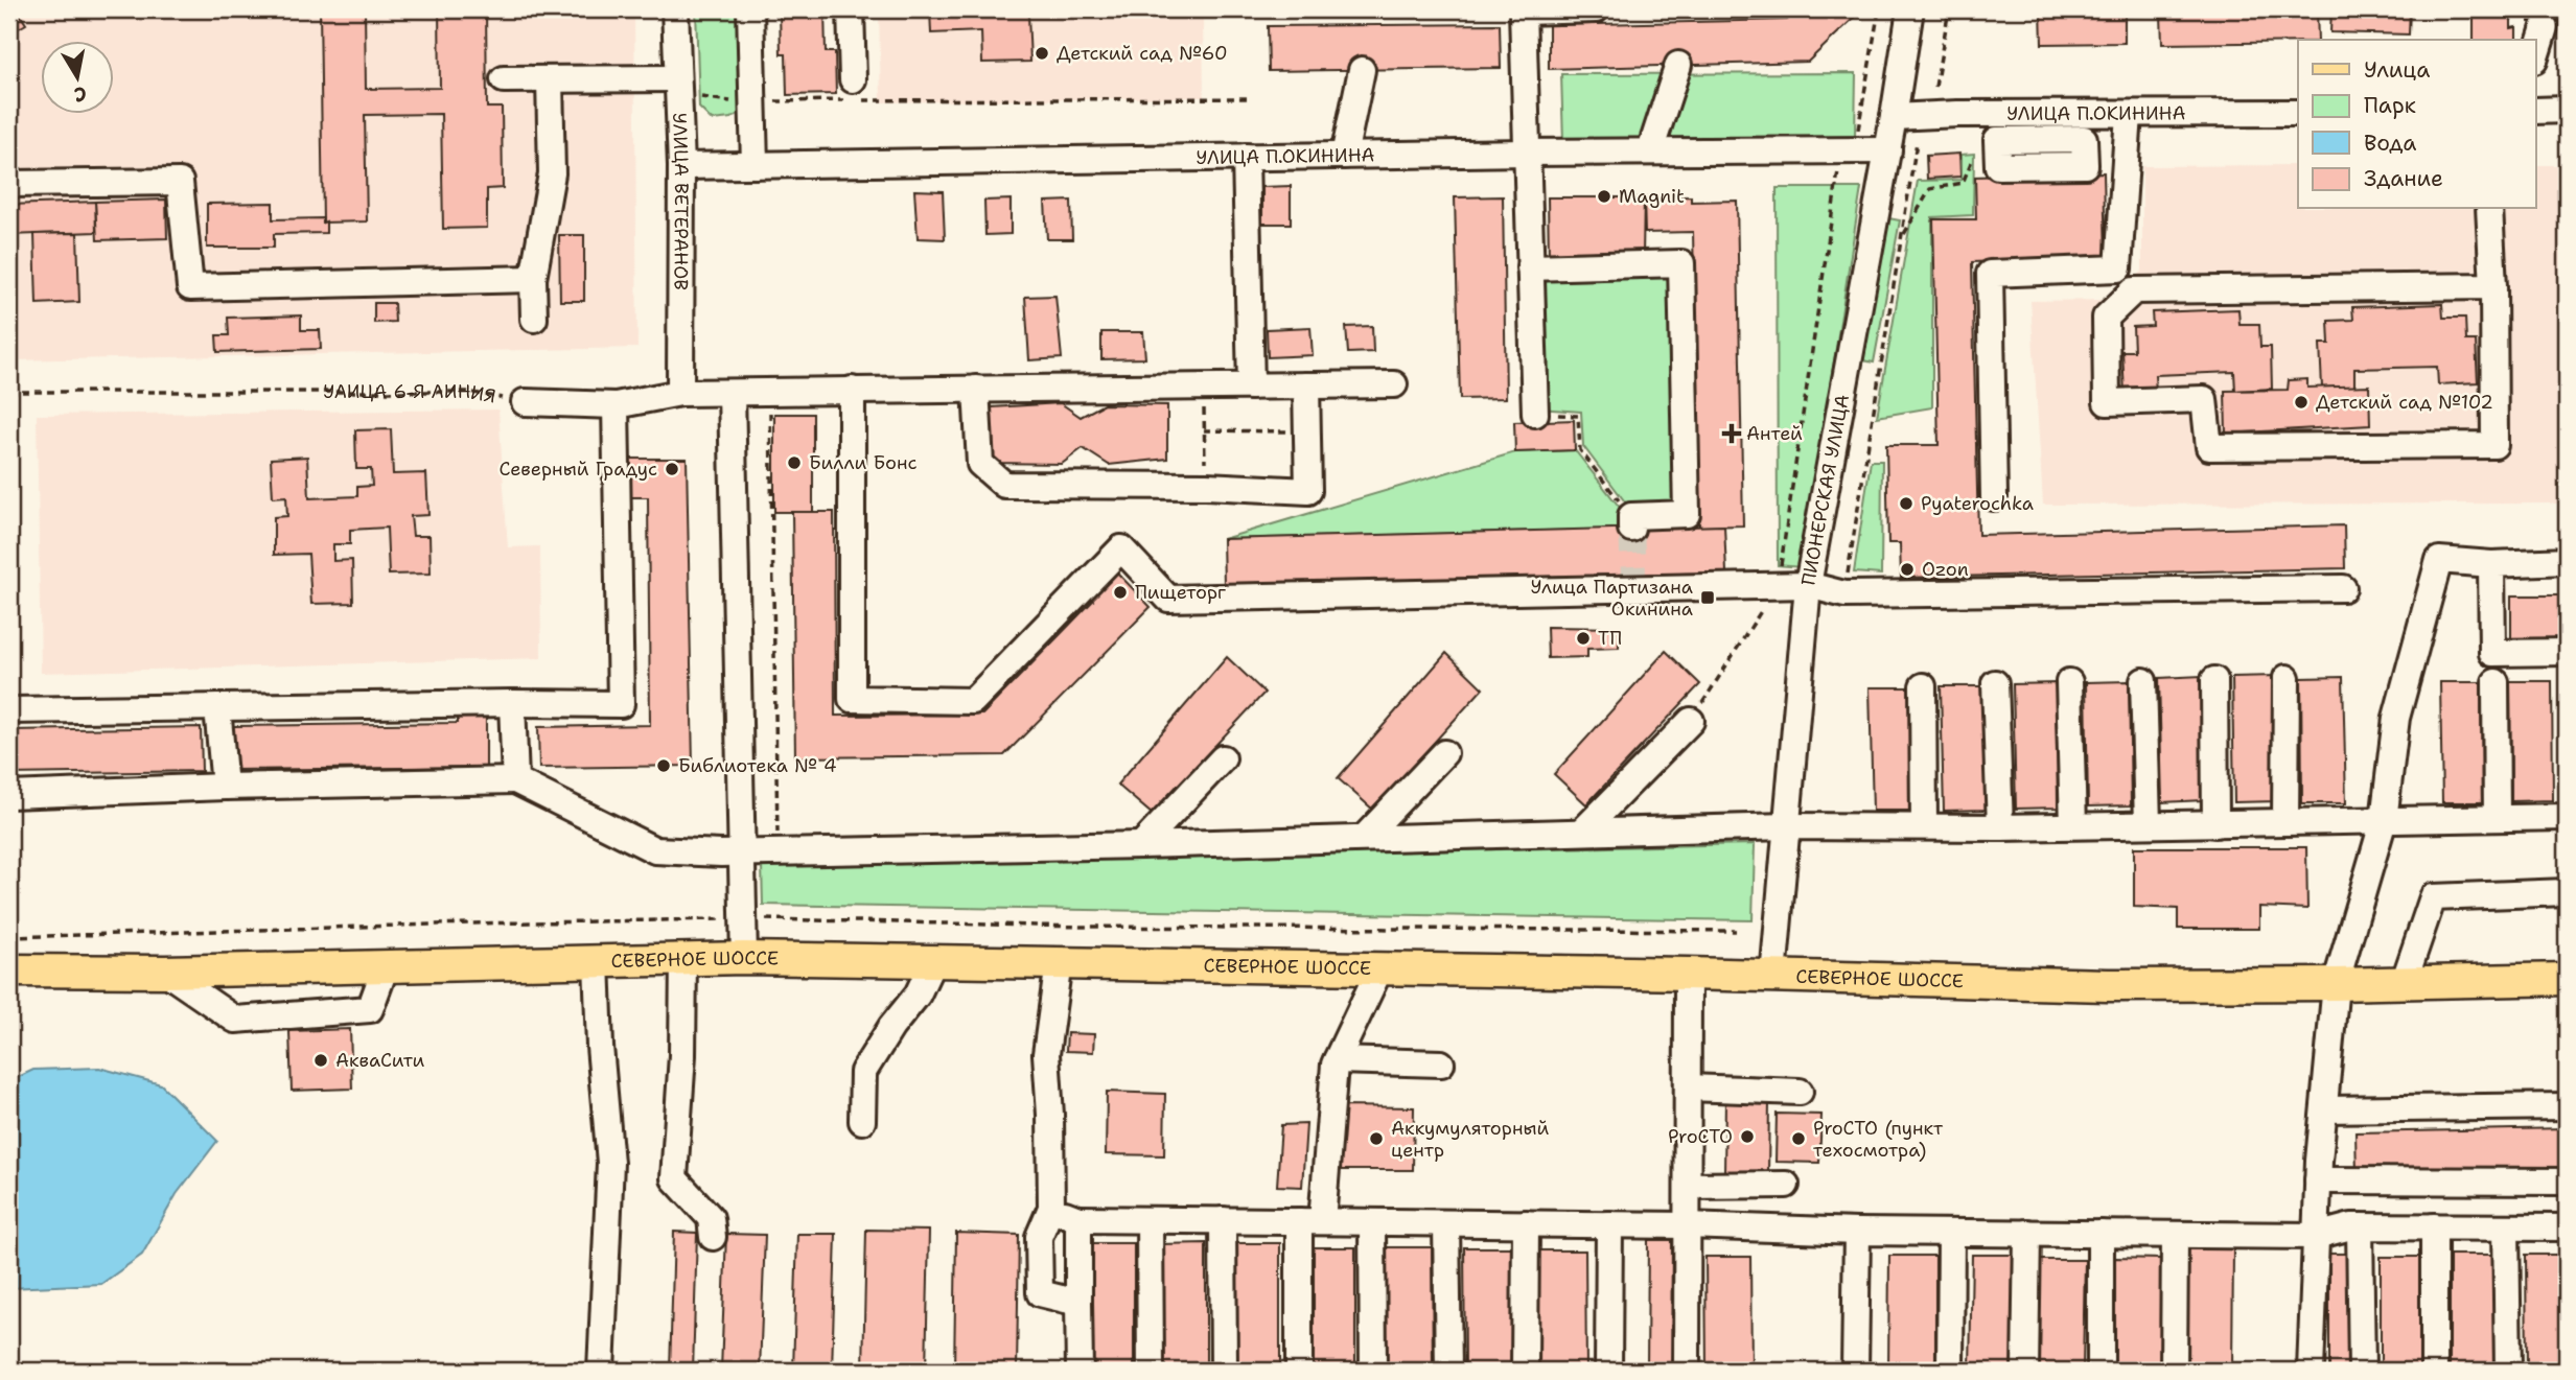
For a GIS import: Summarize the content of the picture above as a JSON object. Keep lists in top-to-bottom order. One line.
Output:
{"streets":{"main road":["СЕВЕРНОЕ ШОССЕ"],"street":["УЛИЦА П.ОКИНИНА","УЛИЦА ВЕТЕРАНОВ","ПИОНЕРСКАЯ УЛИЦА"],"path":["УЛИЦА 6-Я ЛИНИЯ"]},"crossings":[["УЛИЦА П.ОКИНИНА","УЛИЦА ВЕТЕРАНОВ"],["УЛИЦА П.ОКИНИНА","ПИОНЕРСКАЯ УЛИЦА"],["ПИОНЕРСКАЯ УЛИЦА","СЕВЕРНОЕ ШОССЕ"]],"places":{"other":["Детский сад №60","Magnit","Детский сад №102","Билли Бонс","Северный Градус","Pyaterochka","Ozon","Пищеторг","ТП","Библиотека № 4","АкваСити","ProСТО","Аккумуляторный центр","ProСТО (пункт техосмотра)"],"health":["Антей"],"transit":["Улица Партизана Окинина"]},"legend":["Улица","Парк","Вода","Здание"],"north":"bottom"}
